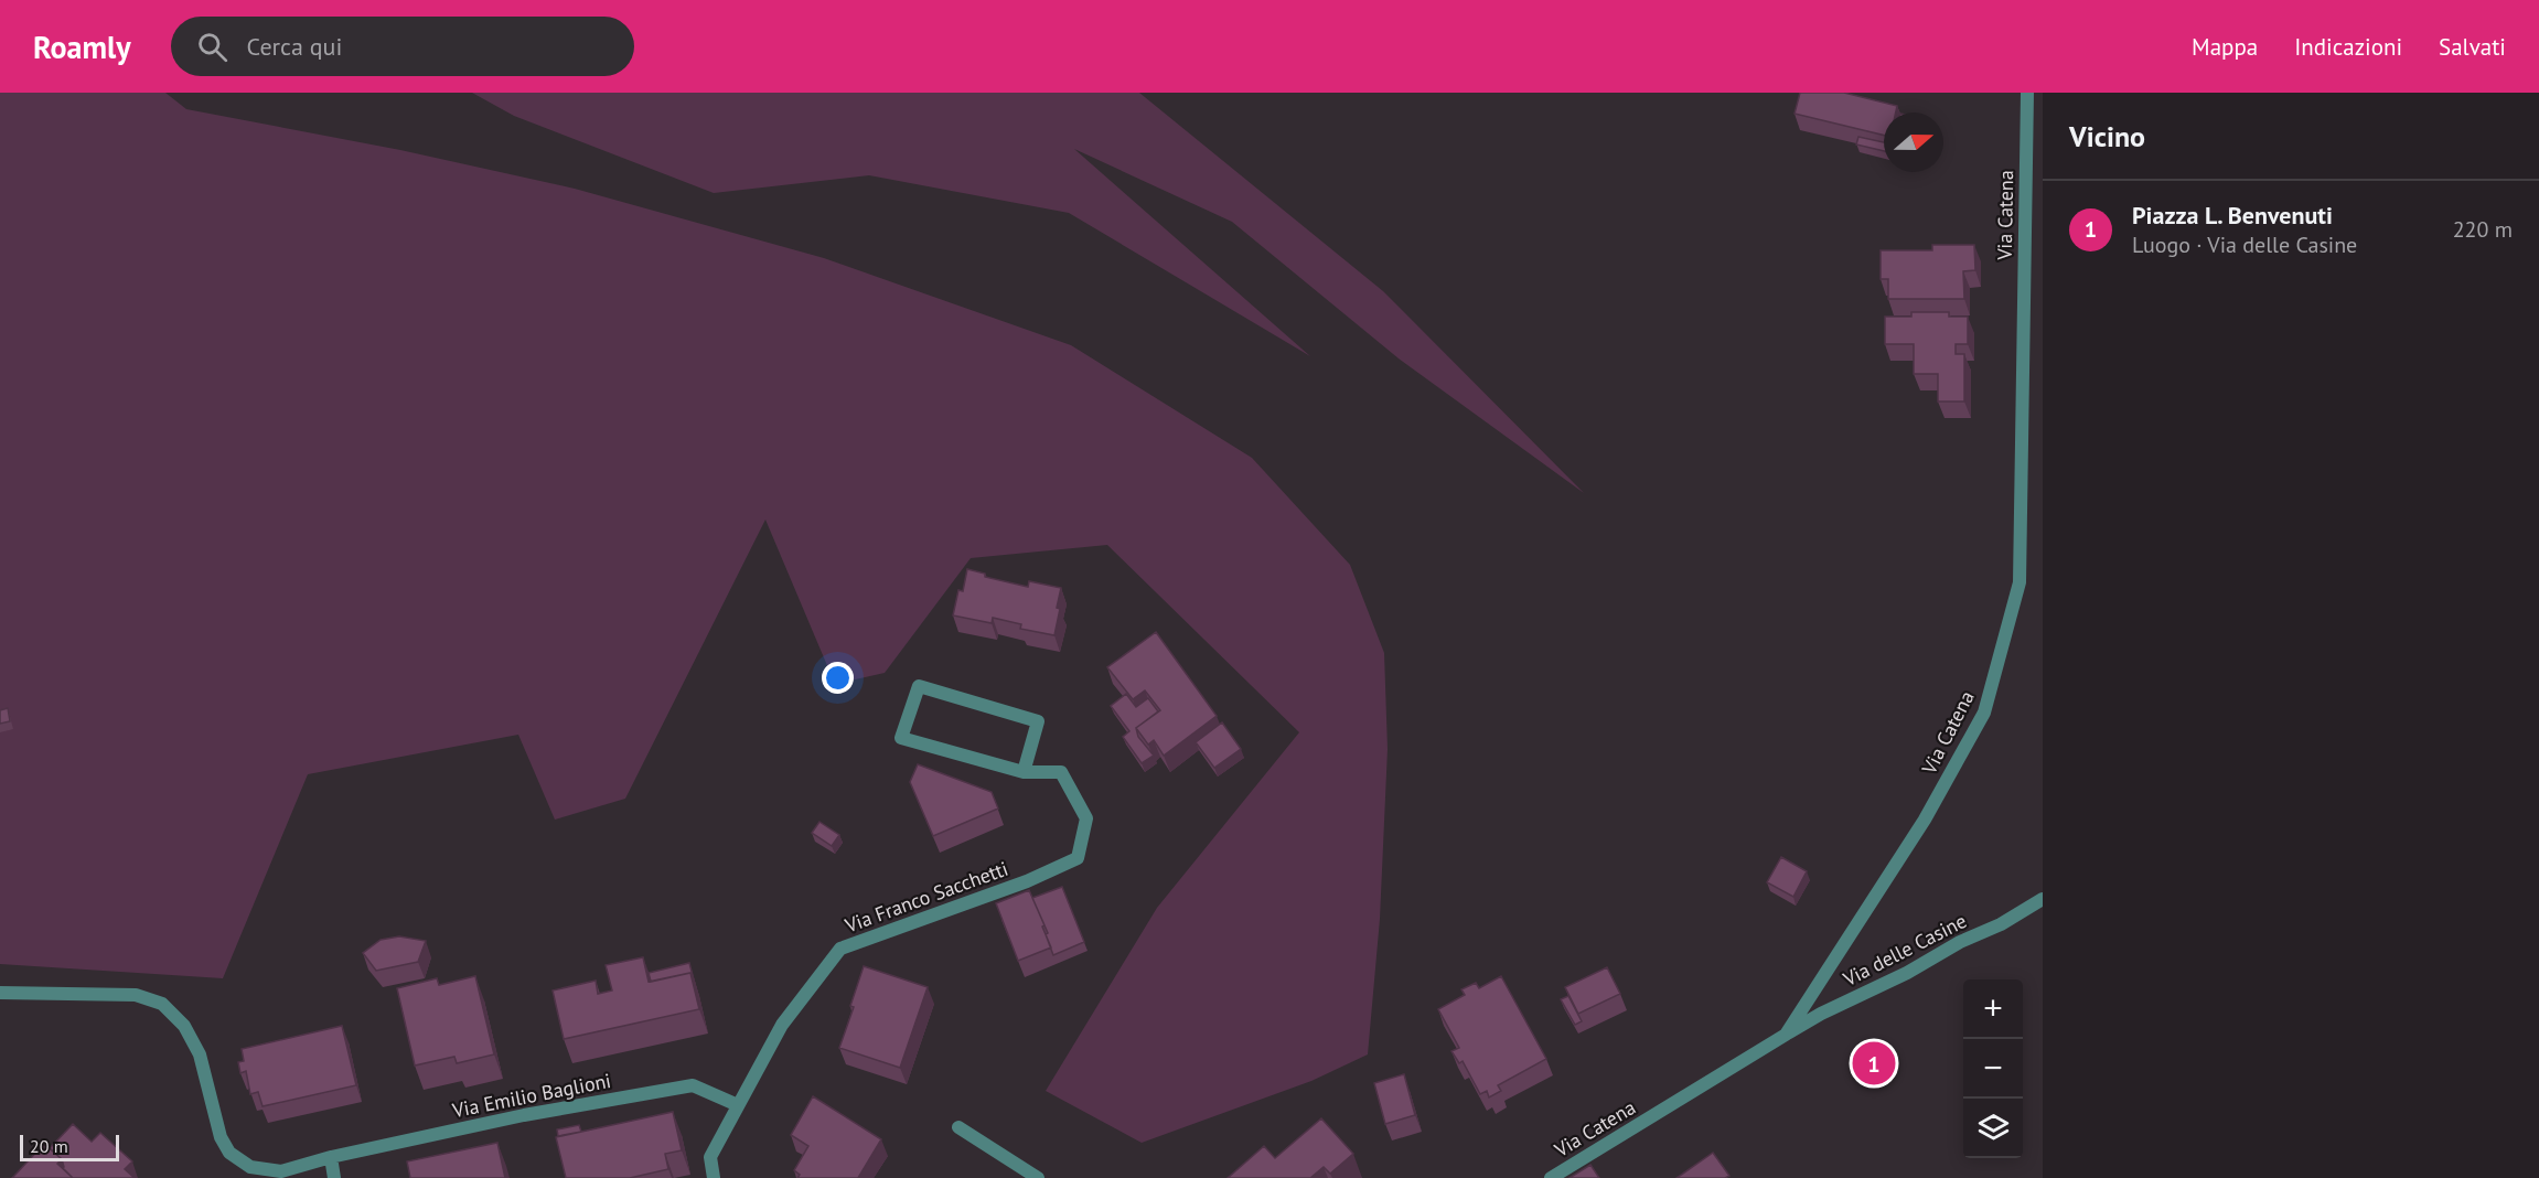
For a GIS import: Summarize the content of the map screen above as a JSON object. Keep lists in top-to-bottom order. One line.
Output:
{"streets":{"street":["Via Catena","Via Franco Sacchetti","Via delle Casine","Via Emilio Baglioni"]},"crossings":[["Via Catena","Via delle Casine"],["Via Franco Sacchetti","Via Emilio Baglioni"]],"scale_bar":"20 m","north":"right","page":{"header":"Roamly","search":"Cerca qui","nav":["Mappa","Indicazioni","Salvati"],"heading":"Vicino","list":[{"mark":"1","name":"Piazza L. Benvenuti","note":"Luogo · Via delle Casine","value":"220 m"}],"map_buttons":["+","−"],"pins":"1","scale":"20 m"}}
